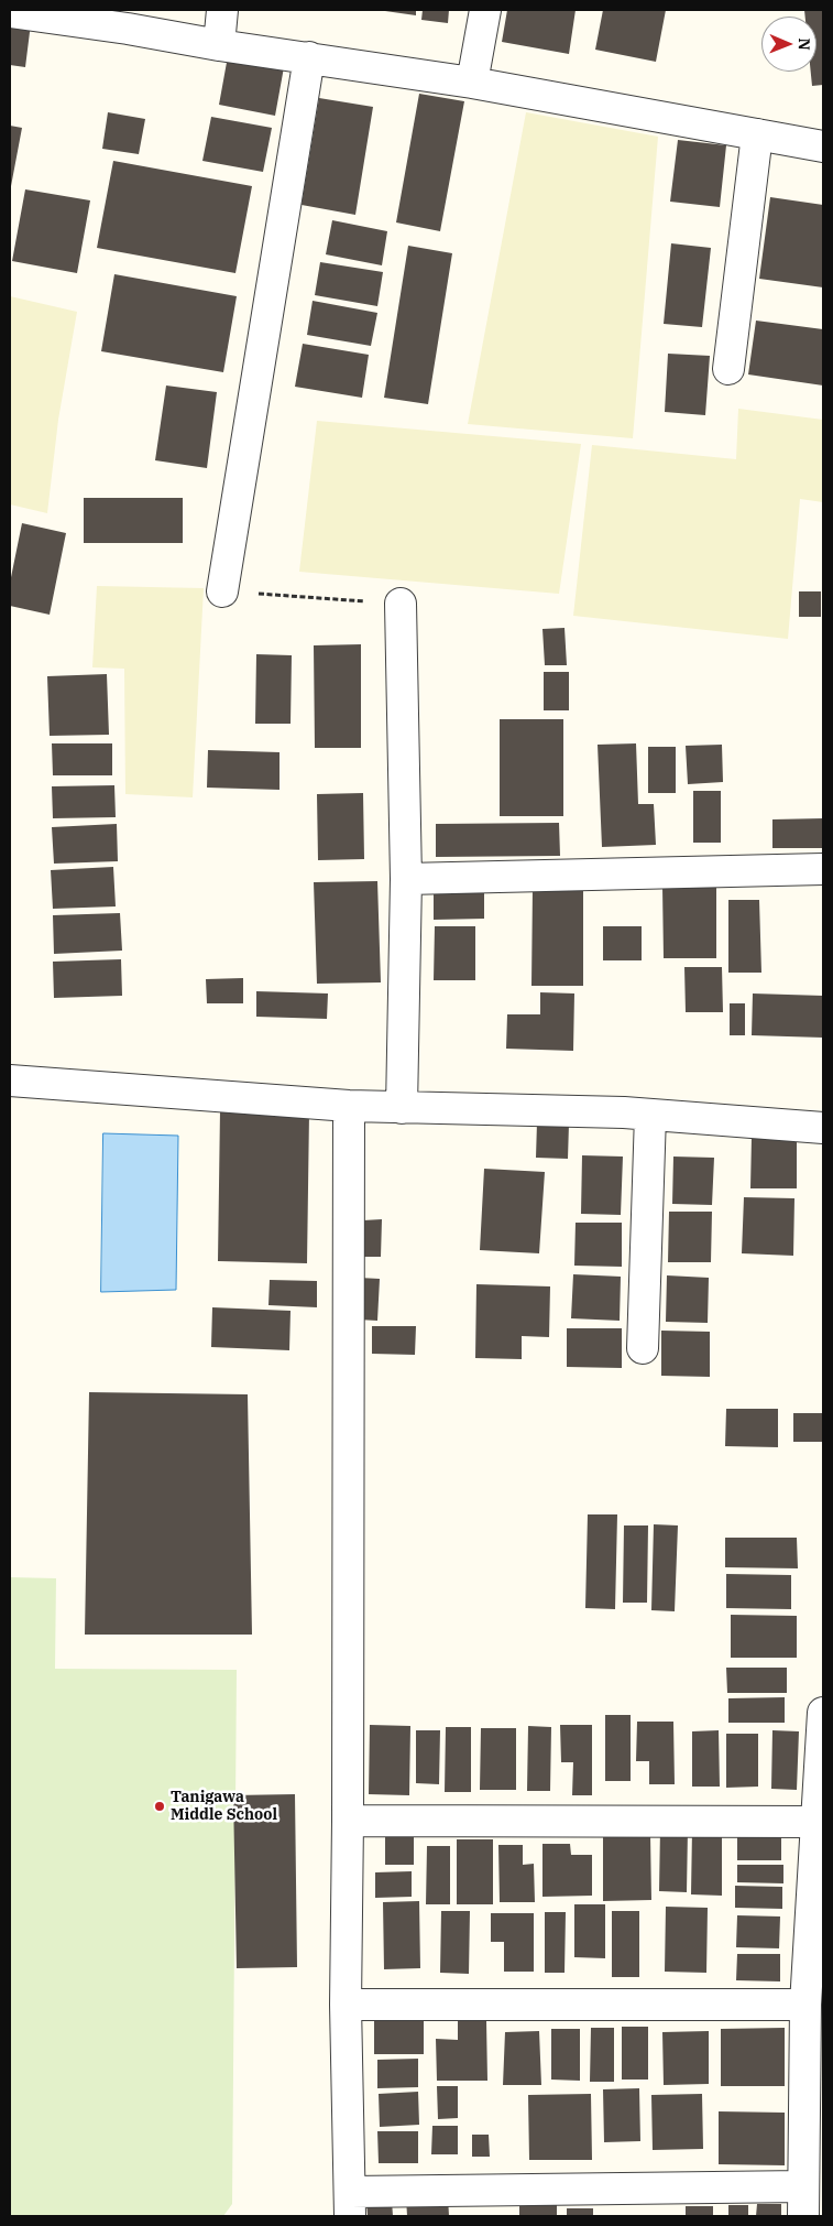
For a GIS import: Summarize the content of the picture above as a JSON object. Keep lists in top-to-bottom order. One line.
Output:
{"places":["Tanigawa Middle School"],"north":"right"}
